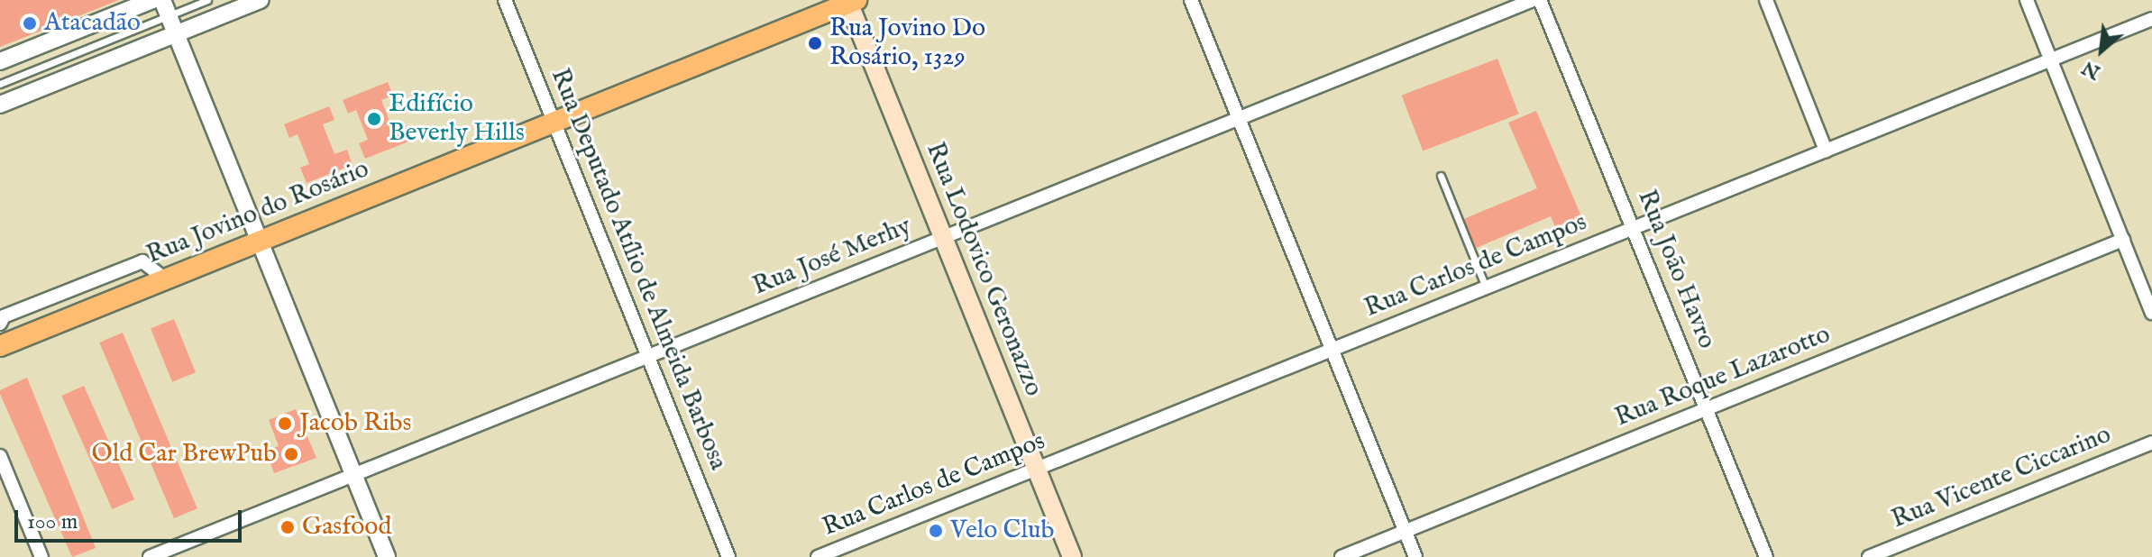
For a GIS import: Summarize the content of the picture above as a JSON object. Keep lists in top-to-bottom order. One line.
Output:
{"streets":{"main road":["Rua Jovino do Rosário","Rua Lodovico Geronazzo"],"street":["Rua José Merhy","Rua Carlos de Campos","Rua Deputado Atílio de Almeida Barbosa","Rua João Havro","Rua Roque Lazarotto","Rua Vicente Ciccarino"]},"crossings":[["Rua Jovino do Rosário","Rua Deputado Atílio de Almeida Barbosa"],["Rua Jovino do Rosário","Rua Lodovico Geronazzo"],["Rua José Merhy","Rua Deputado Atílio de Almeida Barbosa"],["Rua José Merhy","Rua Lodovico Geronazzo"],["Rua Carlos de Campos","Rua Lodovico Geronazzo"],["Rua Carlos de Campos","Rua João Havro"],["Rua João Havro","Rua Roque Lazarotto"]],"places":["Atacadão","Rua Jovino Do Rosário, 1329","Edifício Beverly Hills","Jacob Ribs","Old Car BrewPub","Gasfood","Velo Club"],"scale_bar":"100 m","north":"bottom left"}
